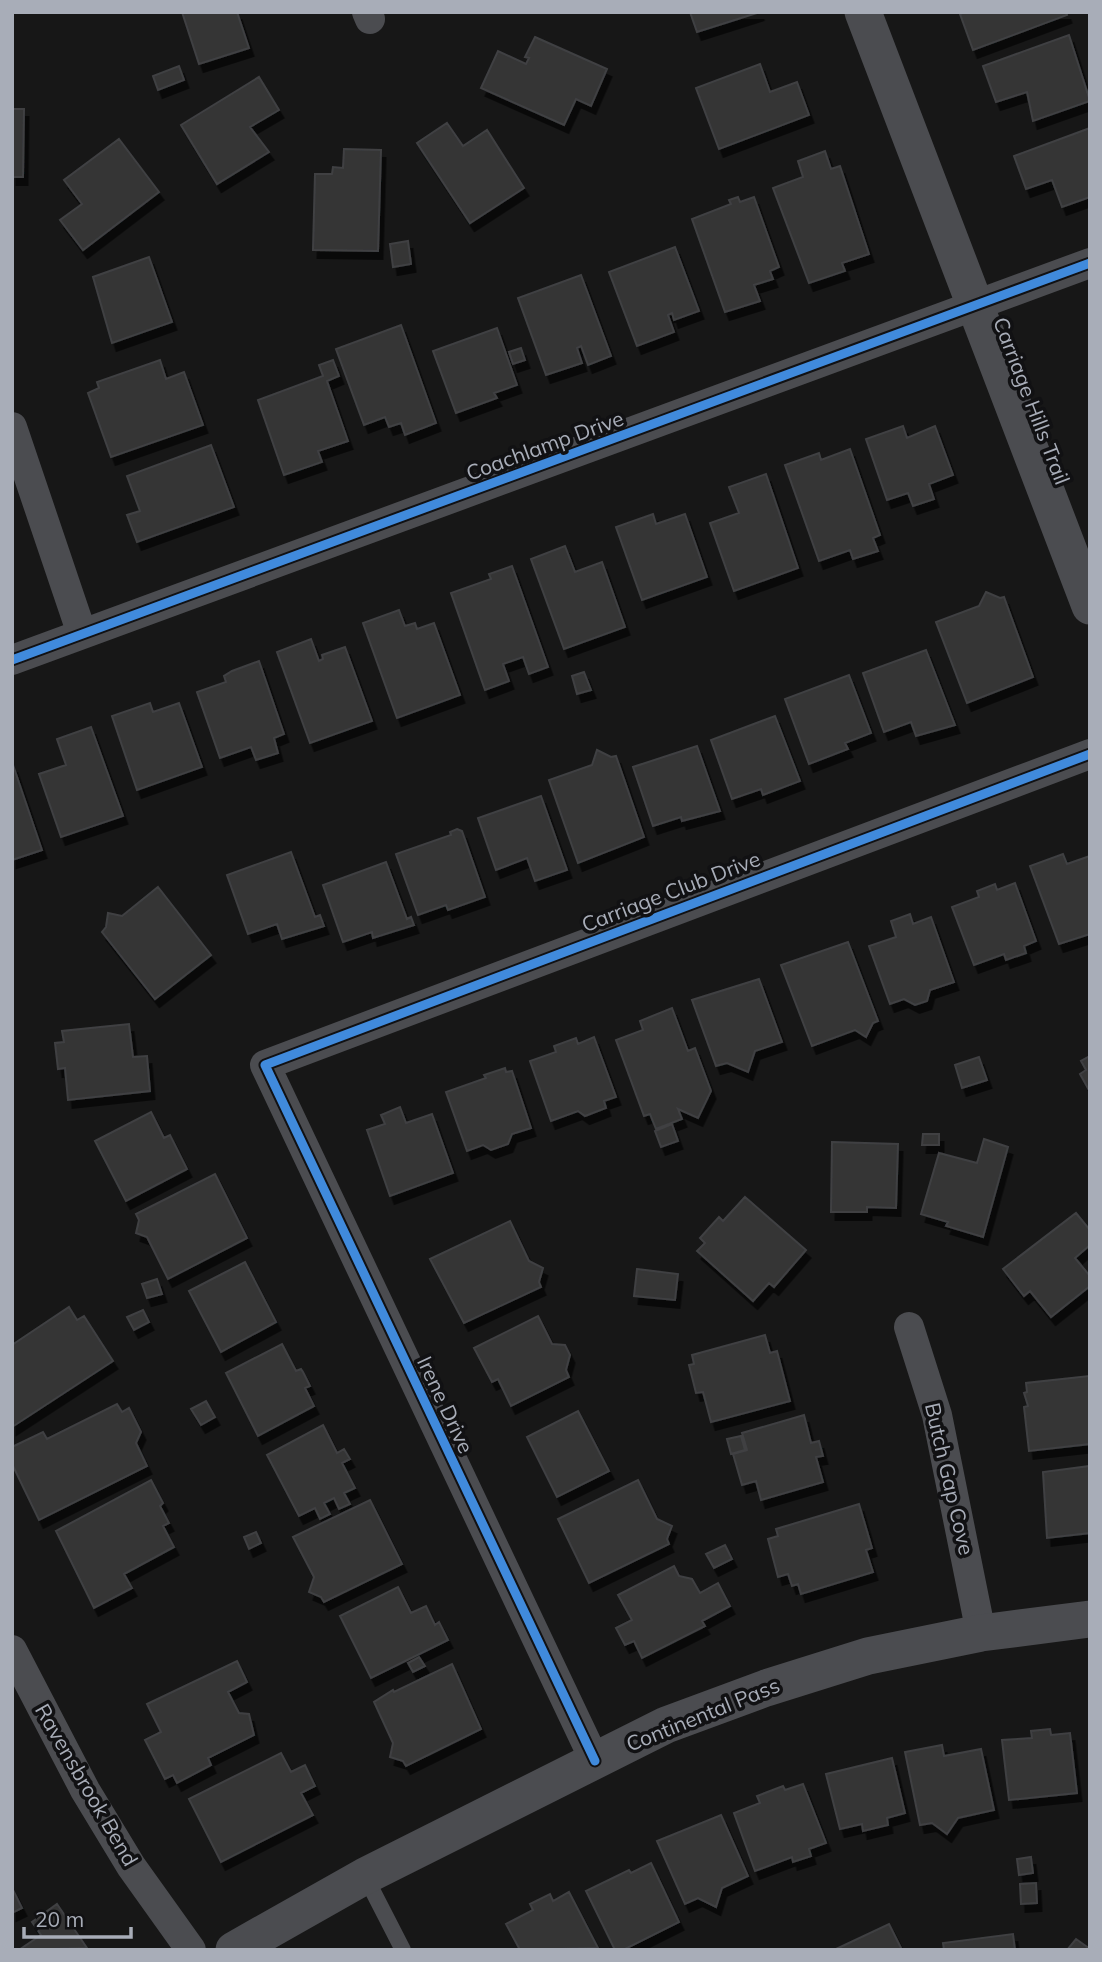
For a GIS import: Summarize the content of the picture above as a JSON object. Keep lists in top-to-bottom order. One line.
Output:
{"streets":{"street":["Carriage Hills Trail","Coachlamp Drive","Carriage Club Drive","Irene Drive","Butch Gap Cove","Continental Pass","Ravensbrook Bend"]},"crossings":[["Carriage Hills Trail","Coachlamp Drive"],["Carriage Club Drive","Irene Drive"],["Irene Drive","Continental Pass"],["Butch Gap Cove","Continental Pass"]],"scale_bar":"20 m"}
